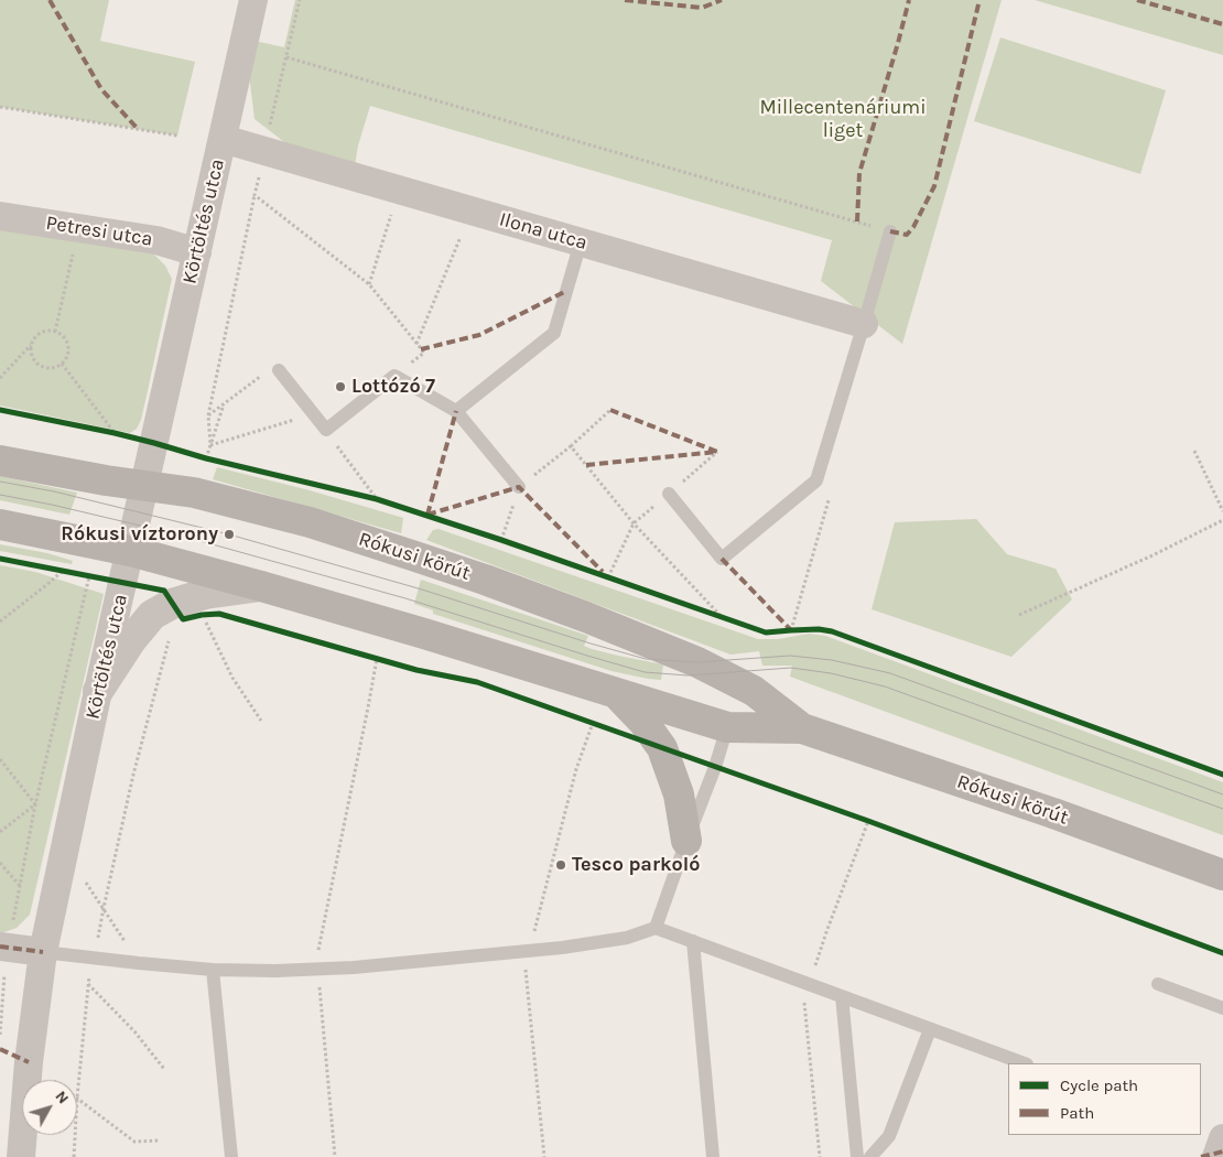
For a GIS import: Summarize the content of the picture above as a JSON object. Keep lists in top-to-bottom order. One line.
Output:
{"streets":{"main road":["Rókusi körút"],"street":["Körtöltés utca","Petresi utca","Ilona utca"]},"crossings":[["Körtöltés utca","Petresi utca"],["Körtöltés utca","Ilona utca"],["Körtöltés utca","Rókusi körút"]],"parks":["Millecentenáriumi liget"],"places":["Lottózó 7","Rókusi víztorony","Tesco parkoló"],"legend":["Cycle path","Path"],"north":"top right"}
